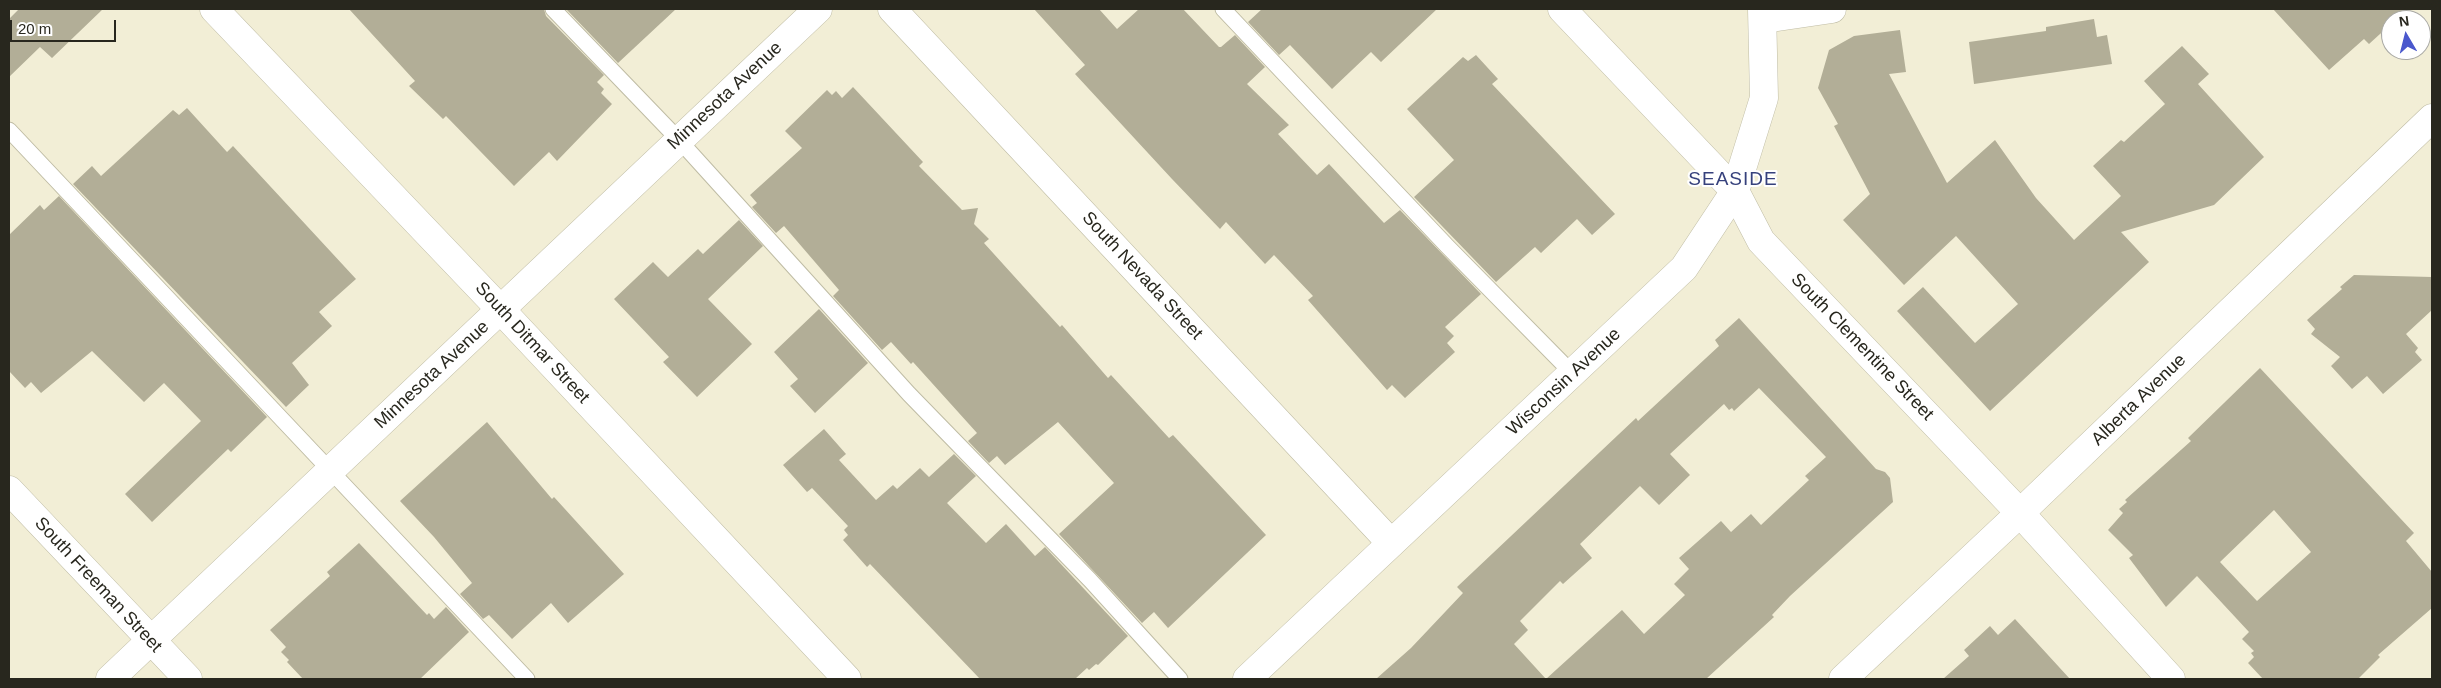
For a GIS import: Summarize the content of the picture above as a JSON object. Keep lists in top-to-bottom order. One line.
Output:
{"streets":{"street":["Minnesota Avenue","South Nevada Street","South Ditmar Street","South Clementine Street","Wisconsin Avenue","Alberta Avenue","South Freeman Street"]},"crossings":[["Minnesota Avenue","South Ditmar Street"],["Minnesota Avenue","South Freeman Street"],["South Nevada Street","Wisconsin Avenue"],["South Clementine Street","Wisconsin Avenue"],["South Clementine Street","Alberta Avenue"]],"districts":["SEASIDE"],"scale_bar":"20 m","north":"top"}
